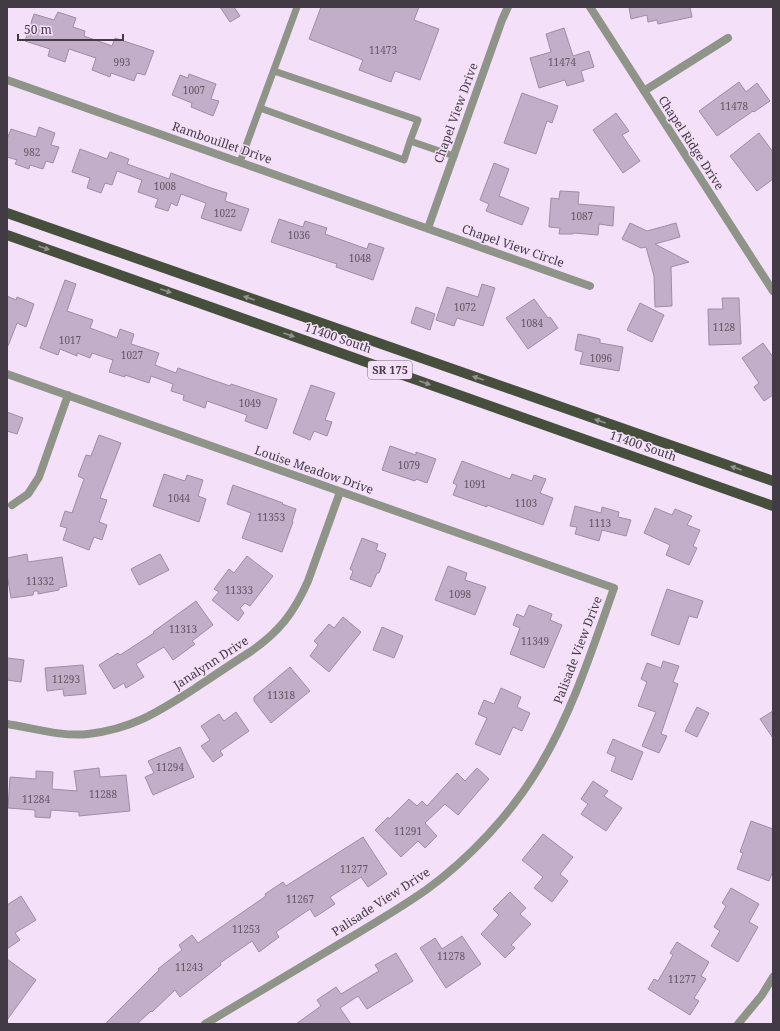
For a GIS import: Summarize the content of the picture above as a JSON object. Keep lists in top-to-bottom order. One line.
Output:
{"streets":{"main road":["11400 South","SR 175"],"street":["Chapel View Drive","Rambouillet Drive","Chapel Ridge Drive","Chapel View Circle","Louise Meadow Drive","Palisade View Drive","Janalynn Drive"]},"crossings":[["Chapel View Drive","Rambouillet Drive"],["Chapel View Drive","Chapel View Circle"],["Rambouillet Drive","Chapel View Circle"],["Louise Meadow Drive","Palisade View Drive"],["Louise Meadow Drive","Janalynn Drive"]],"house_numbers":["11473","993","11474","1007","11478","982","1008","1022","1087","1036","1048","1072","1084","1128","1017","1027","1096","1049","1079","1091","1044","1103","11353","1113","11332","11333","1098","11313","11349","11293","11318","11294","11288","11284","11291","11277","11267","11253","11278","11243","11277"],"scale_bar":"50 m"}
